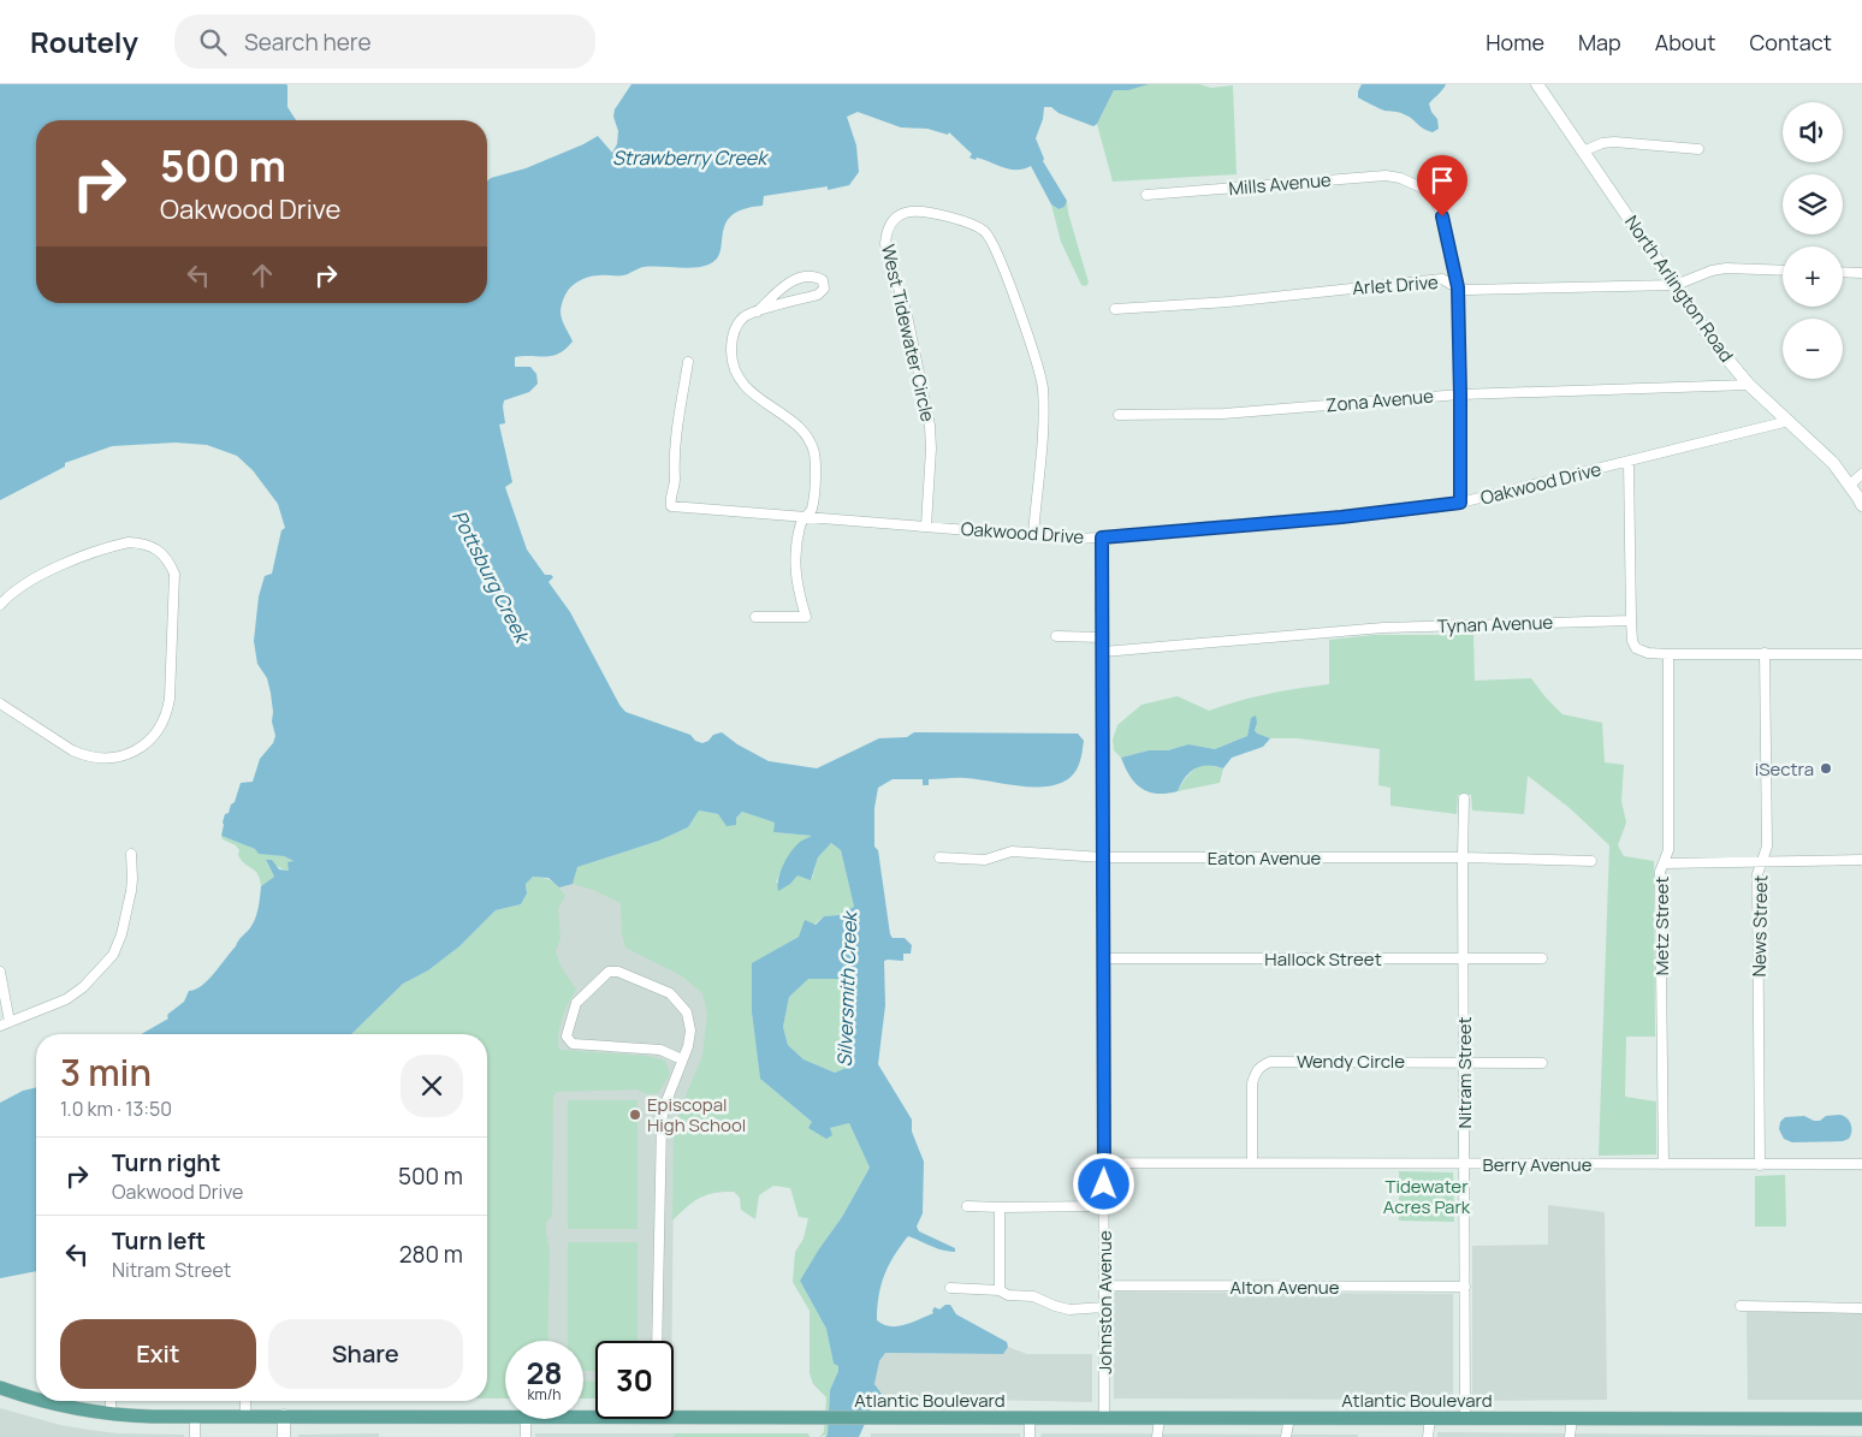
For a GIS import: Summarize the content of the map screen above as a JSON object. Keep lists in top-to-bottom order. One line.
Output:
{"streets":{"main road":["North Arlington Road","Atlantic Boulevard"],"street":["Mills Avenue","Arlet Drive","West Tidewater Circle","Zona Avenue","Oakwood Drive","Tynan Avenue","Eaton Avenue","Metz Street","News Street","Hallock Street","Wendy Circle","Nitram Street","Berry Avenue","Alton Avenue","Johnston Avenue"]},"crossings":[["Mills Avenue","Arlet Drive"],["Arlet Drive","North Arlington Road"],["North Arlington Road","Zona Avenue"],["North Arlington Road","Oakwood Drive"],["West Tidewater Circle","Oakwood Drive"],["Oakwood Drive","Johnston Avenue"],["Tynan Avenue","Johnston Avenue"],["Eaton Avenue","Nitram Street"],["Eaton Avenue","Johnston Avenue"],["Metz Street","Berry Avenue"],["News Street","Berry Avenue"],["Hallock Street","Nitram Street"],["Hallock Street","Johnston Avenue"],["Wendy Circle","Nitram Street"],["Wendy Circle","Berry Avenue"],["Nitram Street","Berry Avenue"],["Nitram Street","Alton Avenue"],["Nitram Street","Atlantic Boulevard"],["Berry Avenue","Johnston Avenue"],["Alton Avenue","Johnston Avenue"],["Johnston Avenue","Atlantic Boulevard"]],"water":["Strawberry Creek","Pottsburg Creek","Silversmith Creek"],"parks":["Tidewater Acres Park"],"places":["iSectra","Episcopal High School"],"page":{"header":"Routely","search":"Search here","nav":["Home","Map","About","Contact"],"map_buttons":["+","−"],"turn":["500 m","Oakwood Drive"],"heading":["3 min","1.0 km · 13:50"],"list":[{"name":"Turn right","note":"Oakwood Drive","value":"500 m"},{"name":"Turn left","note":"Nitram Street","value":"280 m"}],"buttons":["Exit","Share"],"speed":"28 km/h","limit":"30"}}
